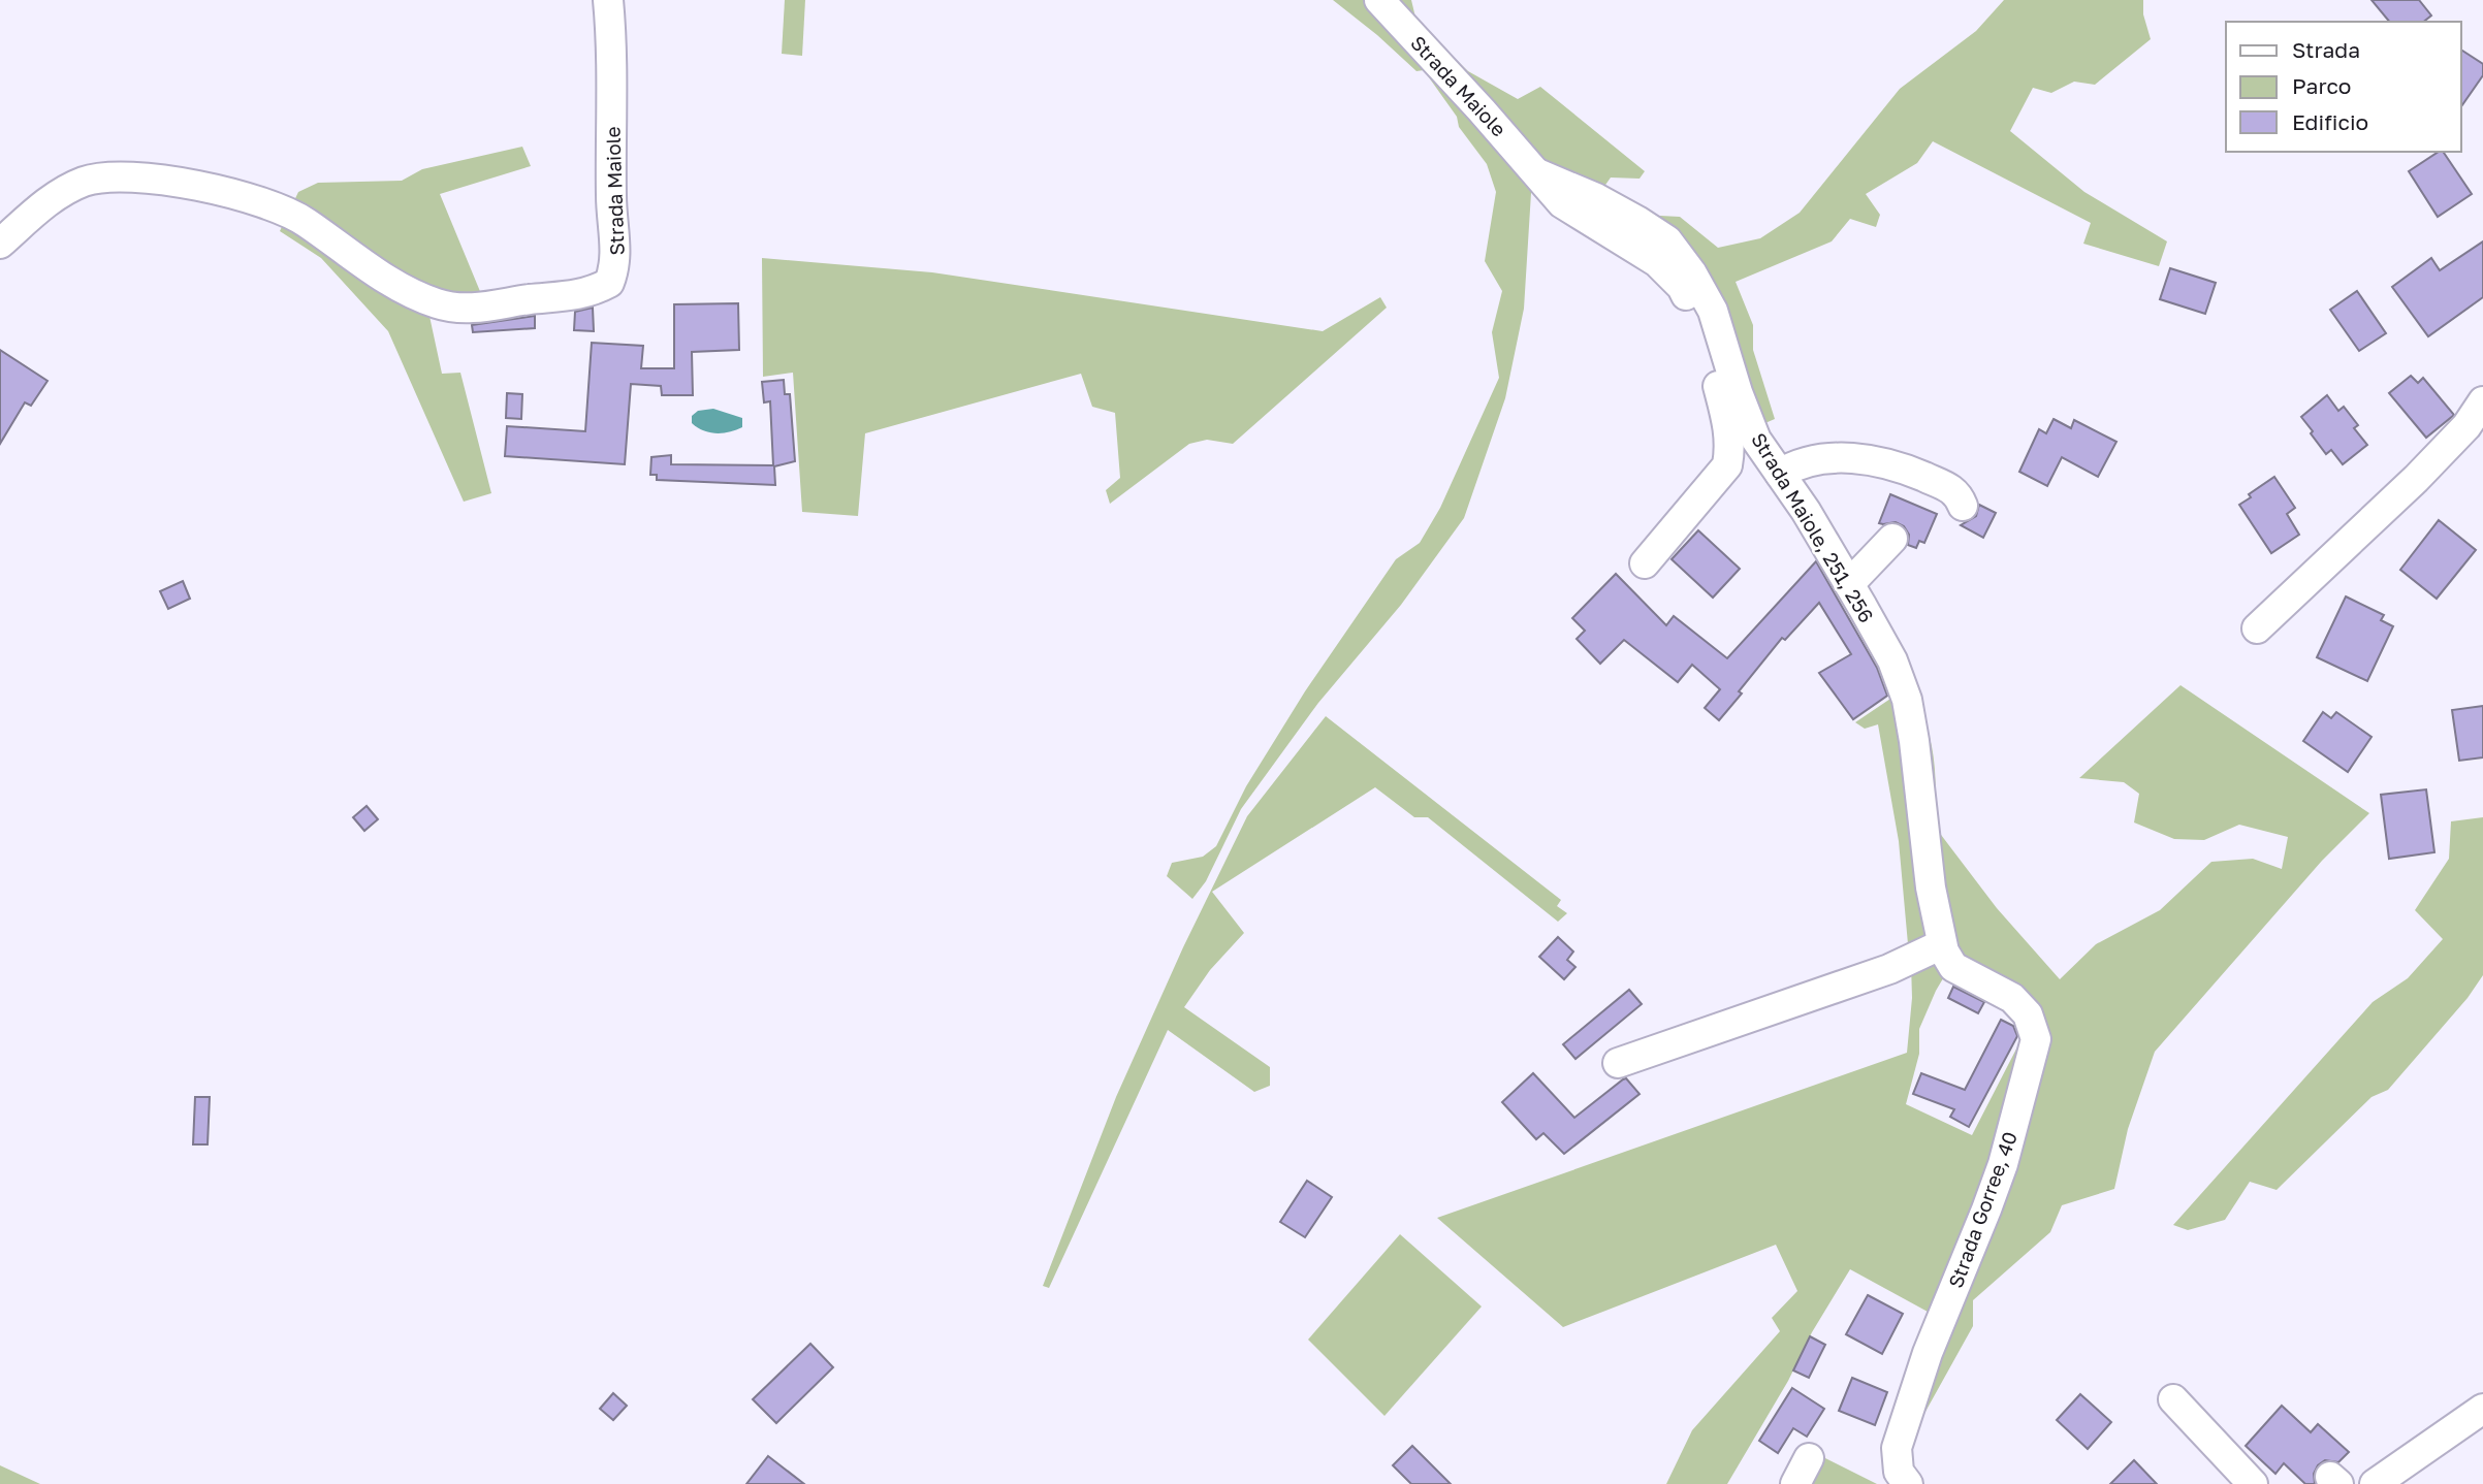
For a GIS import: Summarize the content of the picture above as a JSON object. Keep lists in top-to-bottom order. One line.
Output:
{"streets":{"street":["Strada Maiole","Strada Maiole, 251, 256","Strada Gorree, 40"]},"crossings":[["Strada Maiole","Strada Maiole, 251, 256"],["Strada Maiole, 251, 256","Strada Gorree, 40"]],"legend":["Strada","Parco","Edificio"]}
